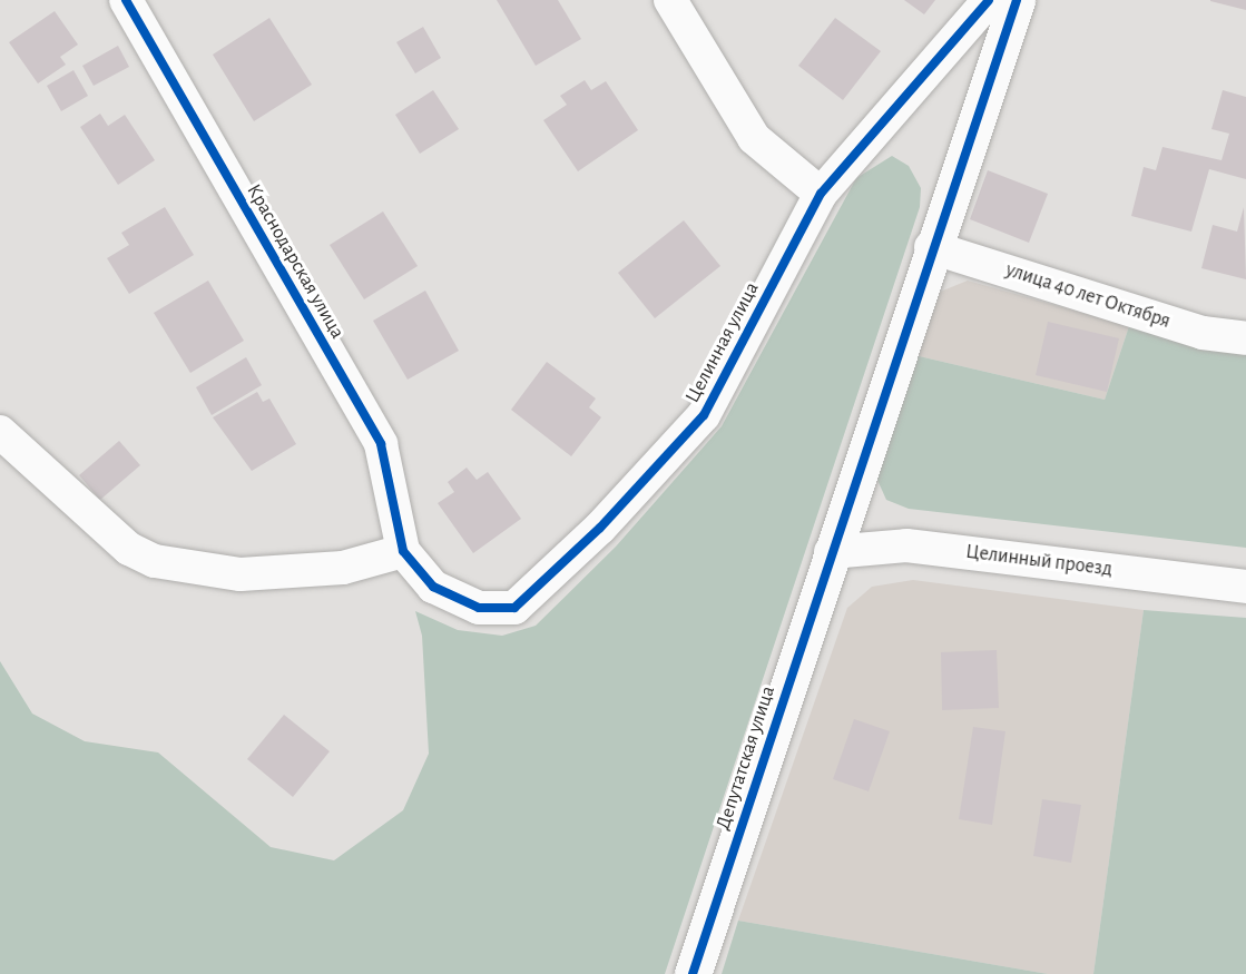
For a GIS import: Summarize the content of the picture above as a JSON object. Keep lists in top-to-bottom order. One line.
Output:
{"streets":{"street":["Краснодарская улица","улица 40 лет Октября","Целинная улица","Целинный проезд","Депутатская улица"]},"crossings":[["Краснодарская улица","Целинная улица"],["улица 40 лет Октября","Депутатская улица"],["Целинный проезд","Депутатская улица"]]}
